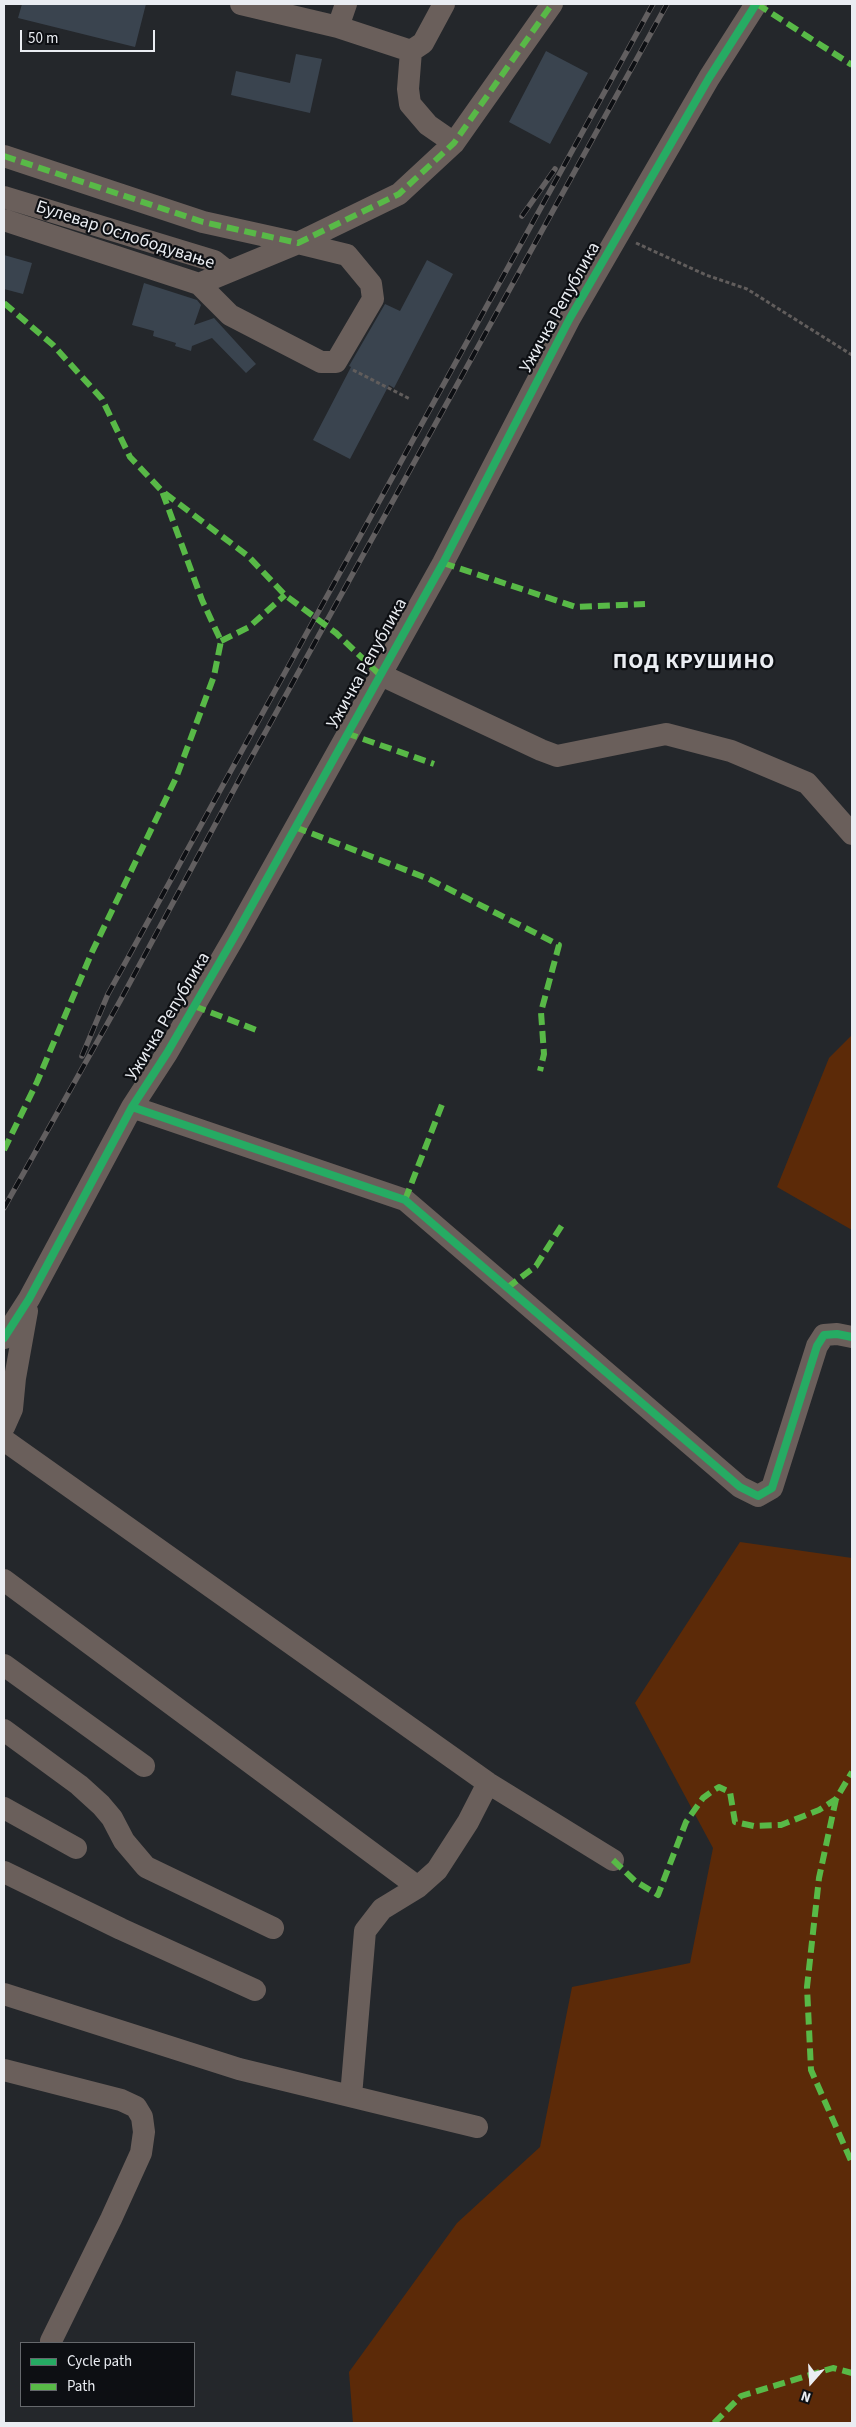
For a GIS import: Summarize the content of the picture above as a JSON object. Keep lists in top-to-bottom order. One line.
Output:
{"streets":{"street":["Булевар Ослободување","Ужичка Република"]},"districts":["ПОД КРУШИНО"],"legend":["Cycle path","Path"],"scale_bar":"50 m","north":"bottom"}
